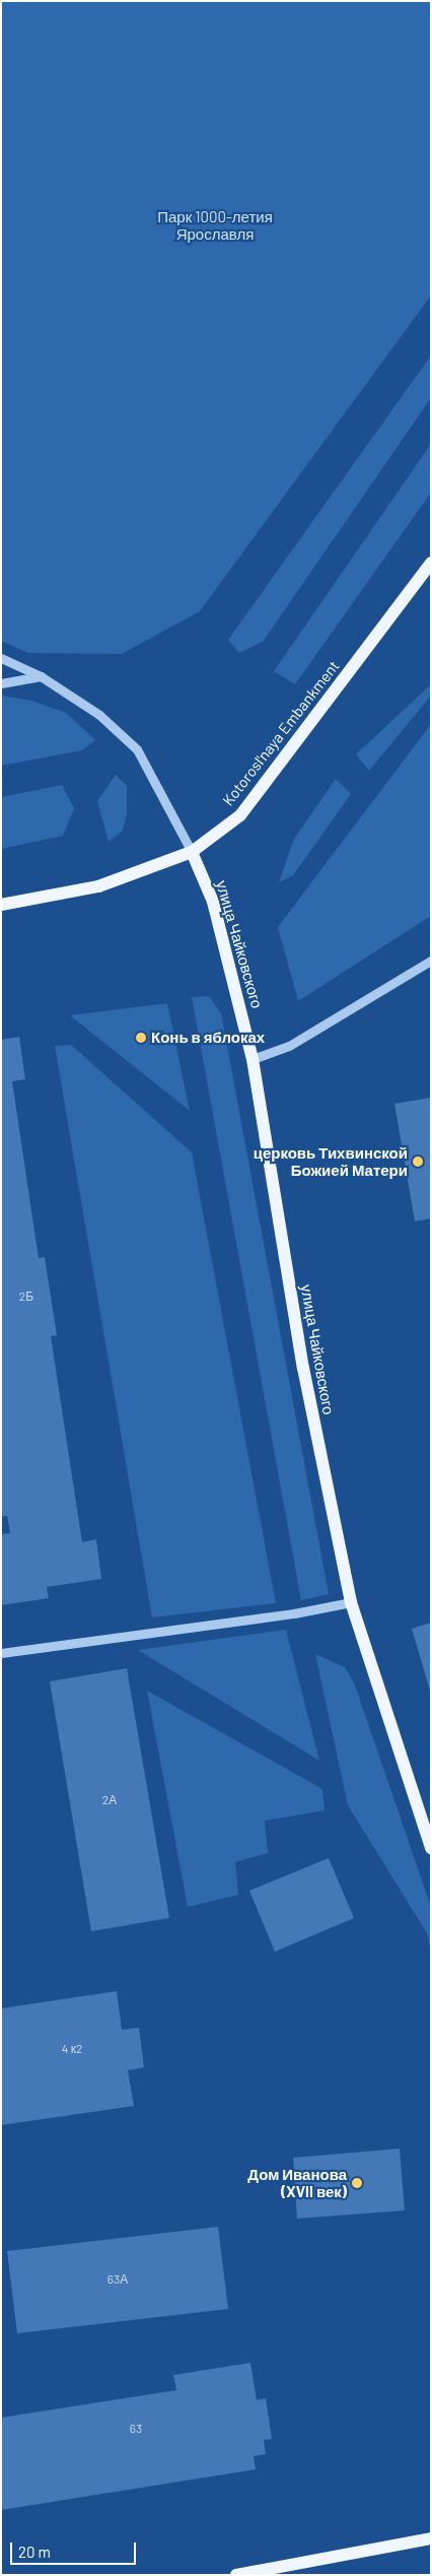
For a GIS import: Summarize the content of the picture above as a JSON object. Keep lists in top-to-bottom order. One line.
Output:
{"streets":{"main road":["Kotorosl'naya Embankment","улица Чайковского"]},"crossings":[["Kotorosl'naya Embankment","улица Чайковского"]],"parks":["Парк 1000-летия Ярославля"],"places":["Конь в яблоках","церковь Тихвинской Божией Матери","Дом Иванова (XVII век)"],"house_numbers":["2Б","2А","4 к2","63А","63"],"scale_bar":"20 m"}
